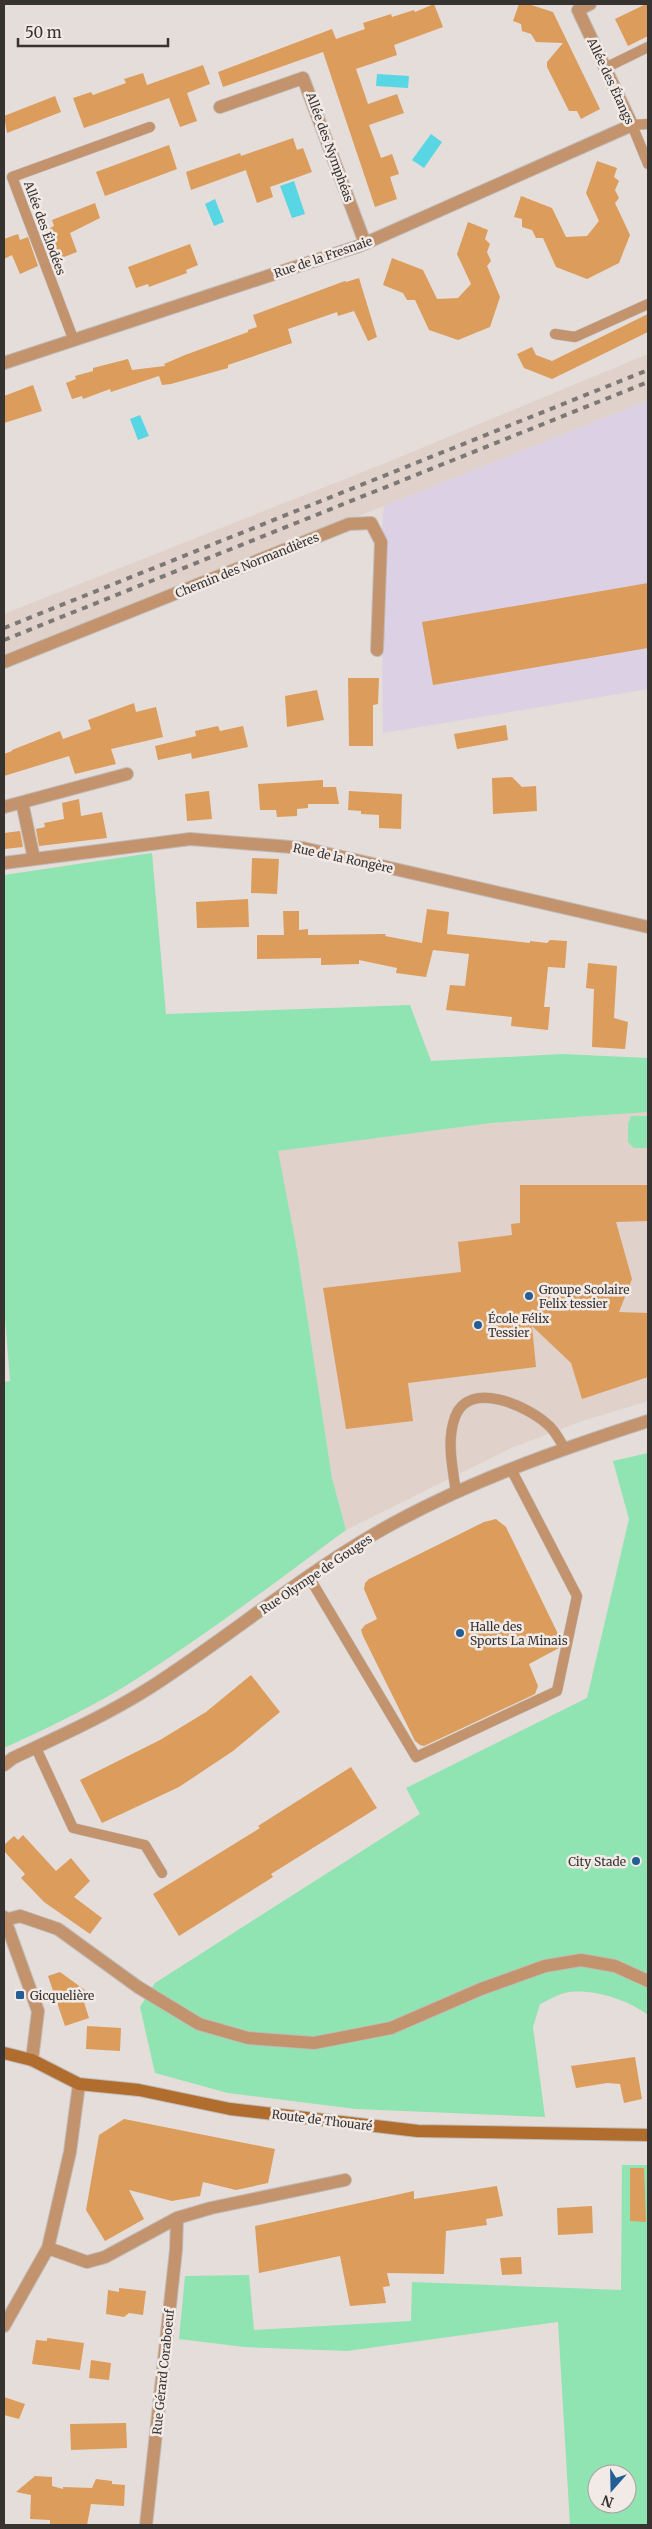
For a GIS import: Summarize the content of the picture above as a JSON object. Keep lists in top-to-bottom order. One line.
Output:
{"streets":{"street":["Allée des Étangs","Allée des Nymphéas","Rue de la Fresnaie","Chemin des Normandières","Rue de la Rongère","Rue Olympe de Gouges","Route de Thouaré","Rue Gérard Coraboeuf"],"lane":["Allée des Élodées"]},"crossings":[["Allée des Étangs","Rue de la Fresnaie"],["Allée des Nymphéas","Rue de la Fresnaie"],["Allée des Élodées","Rue de la Fresnaie"]],"places":{"other":["Groupe Scolaire Felix tessier","École Félix Tessier","Halle des Sports La Minais","City Stade"],"transit":["Gicquelière"]},"scale_bar":"50 m","north":"bottom"}
